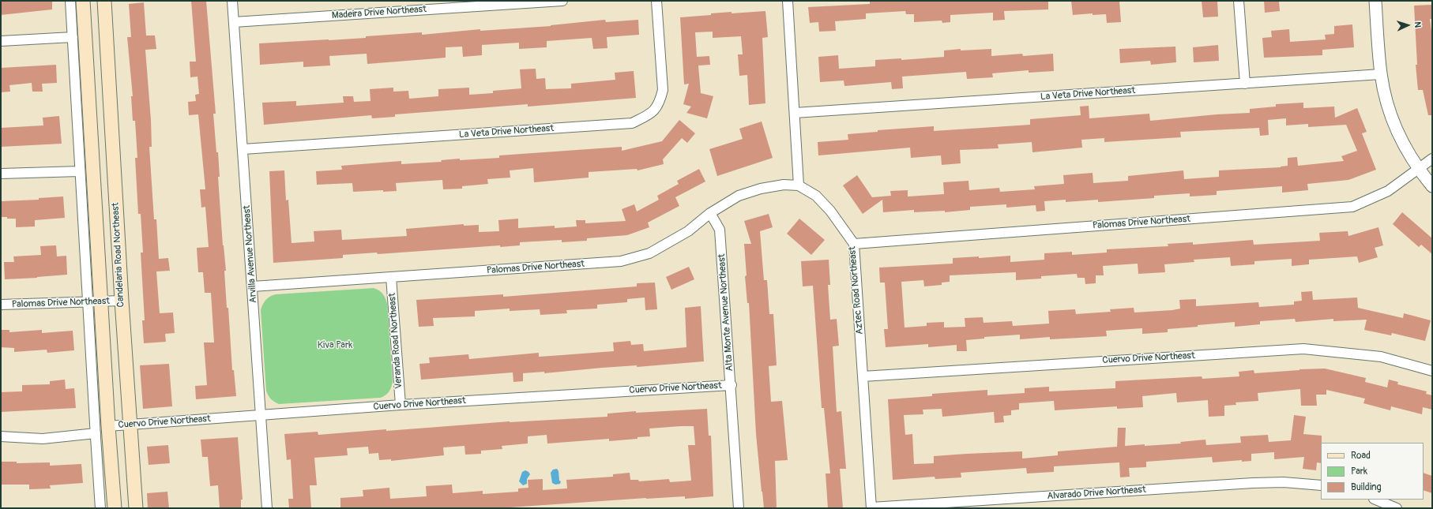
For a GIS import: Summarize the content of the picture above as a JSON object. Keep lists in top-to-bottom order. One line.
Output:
{"streets":{"main road":["Candelaria Road Northeast"],"street":["Madeira Drive Northeast","La Veta Drive Northeast","Palomas Drive Northeast","Arvilla Avenue Northeast","Aztec Road Northeast","Alta Monte Avenue Northeast","Veranda Road Northeast","Cuervo Drive Northeast","Alvarado Drive Northeast"]},"crossings":[["Madeira Drive Northeast","Arvilla Avenue Northeast"],["La Veta Drive Northeast","Arvilla Avenue Northeast"],["Palomas Drive Northeast","Arvilla Avenue Northeast"],["Palomas Drive Northeast","Candelaria Road Northeast"],["Palomas Drive Northeast","Aztec Road Northeast"],["Palomas Drive Northeast","Alta Monte Avenue Northeast"],["Palomas Drive Northeast","Veranda Road Northeast"],["Arvilla Avenue Northeast","Cuervo Drive Northeast"],["Candelaria Road Northeast","Cuervo Drive Northeast"],["Aztec Road Northeast","Cuervo Drive Northeast"],["Aztec Road Northeast","Alvarado Drive Northeast"],["Alta Monte Avenue Northeast","Cuervo Drive Northeast"],["Veranda Road Northeast","Cuervo Drive Northeast"]],"parks":["Kiva Park"],"legend":["Road","Park","Building"],"north":"right"}
